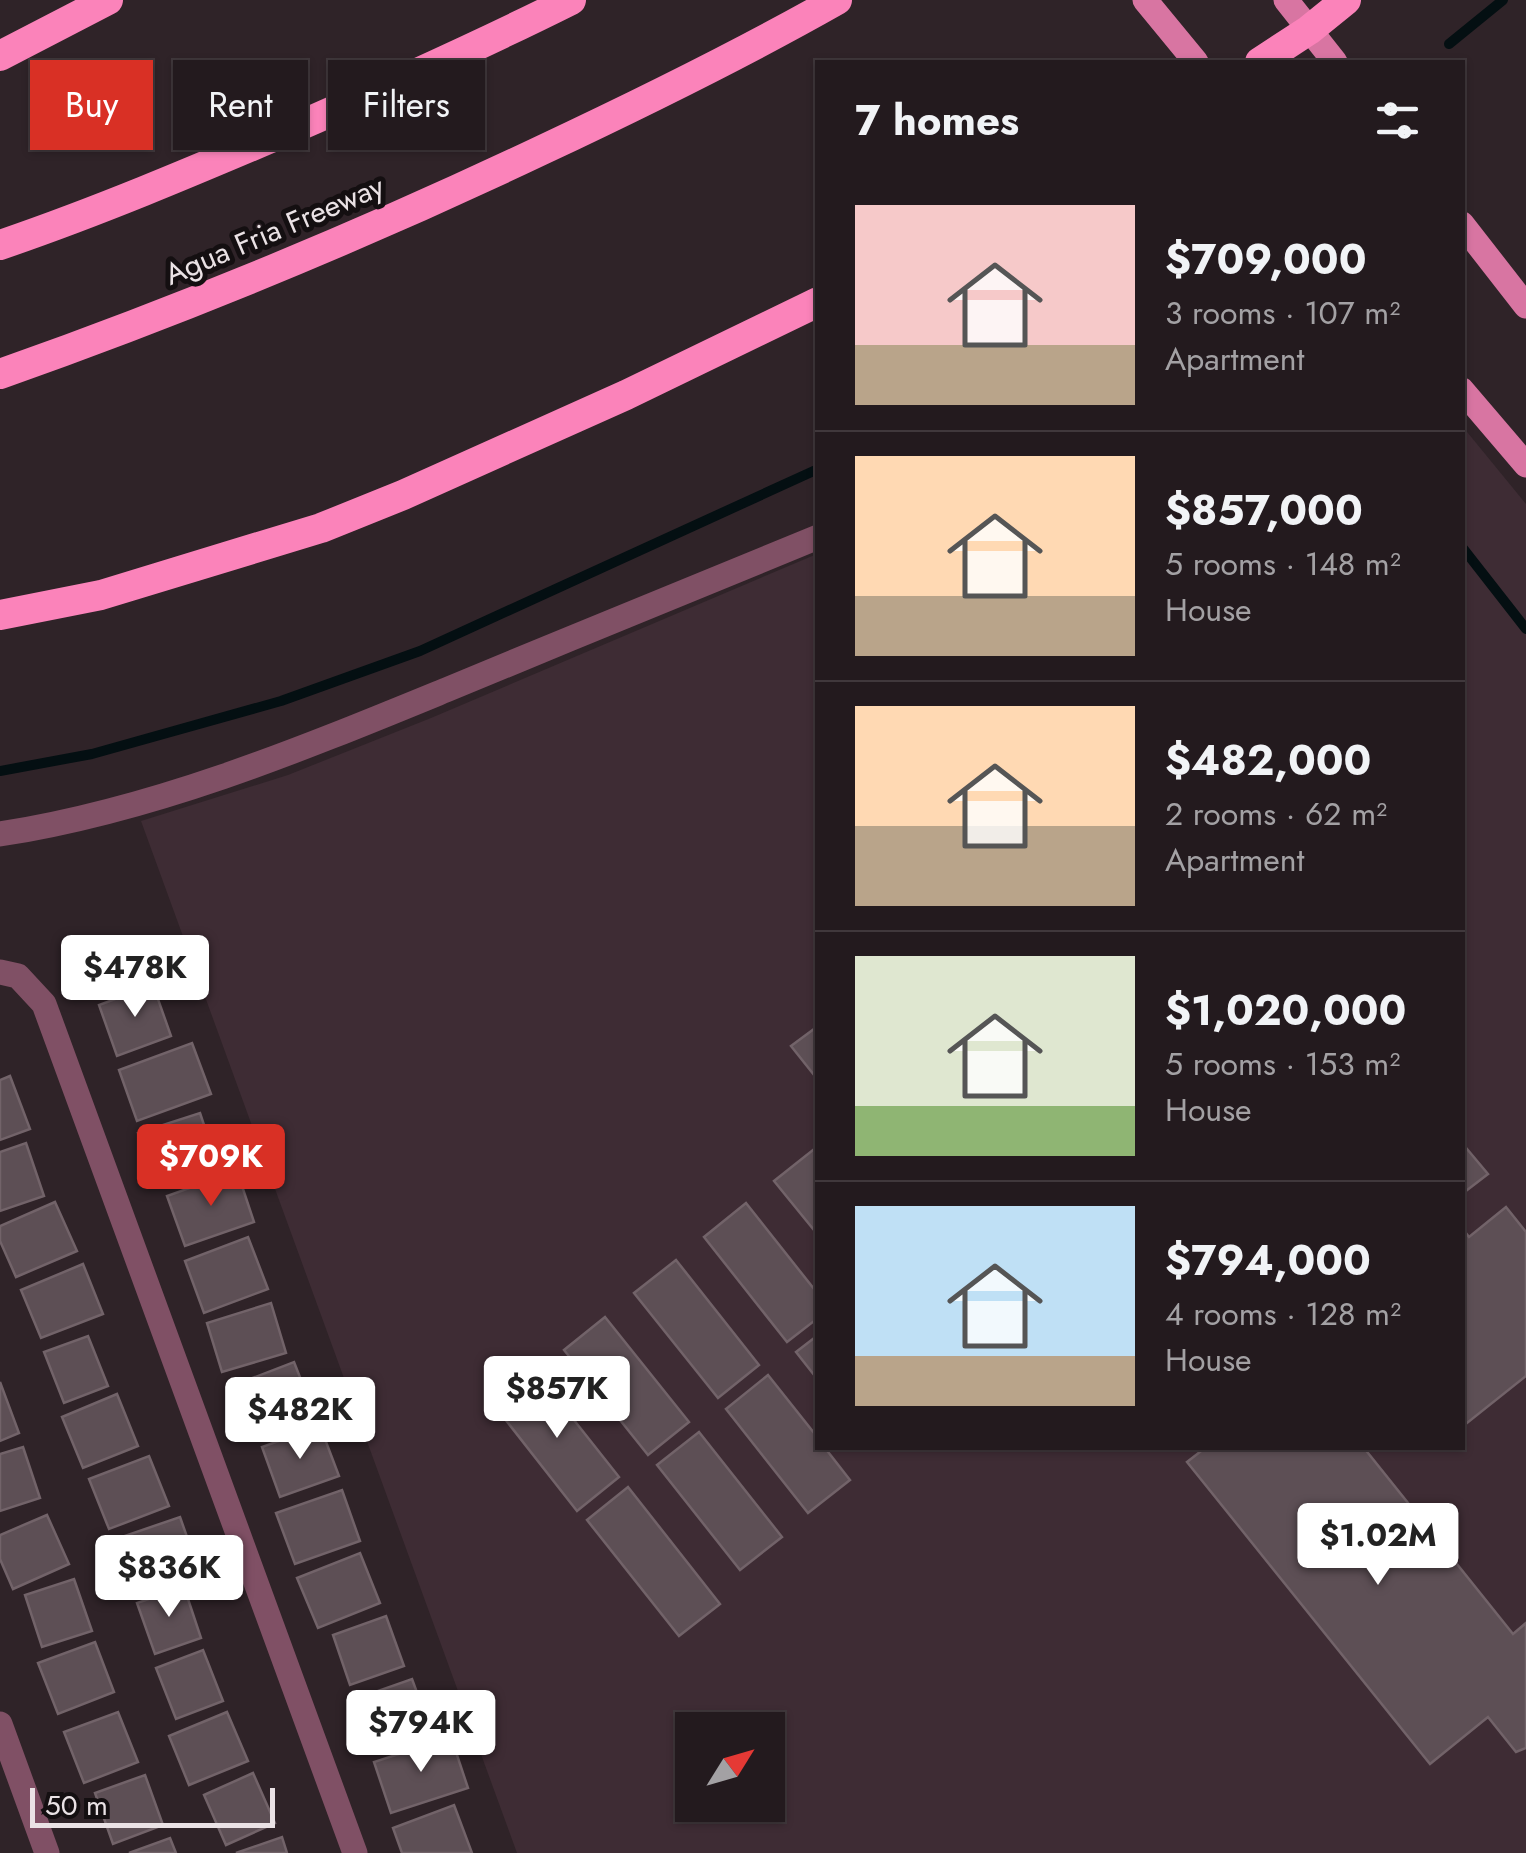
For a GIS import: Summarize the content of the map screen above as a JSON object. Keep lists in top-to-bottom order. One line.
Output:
{"streets":{"highway":["Agua Fria Freeway"]},"scale_bar":"50 m","north":"top right","page":{"chip":["Buy","Rent","Filters"],"heading":"7 homes","list":[{"name":"$709,000","note":"3 rooms · 107 m² · Apartment"},{"name":"$857,000","note":"5 rooms · 148 m² · House"},{"name":"$482,000","note":"2 rooms · 62 m² · Apartment"},{"name":"$1,020,000","note":"5 rooms · 153 m² · House"},{"name":"$794,000","note":"4 rooms · 128 m² · House"}],"price":["$478K","$709K","$857K","$482K","$1.02M","$836K","$794K"],"scale":"50 m"}}
